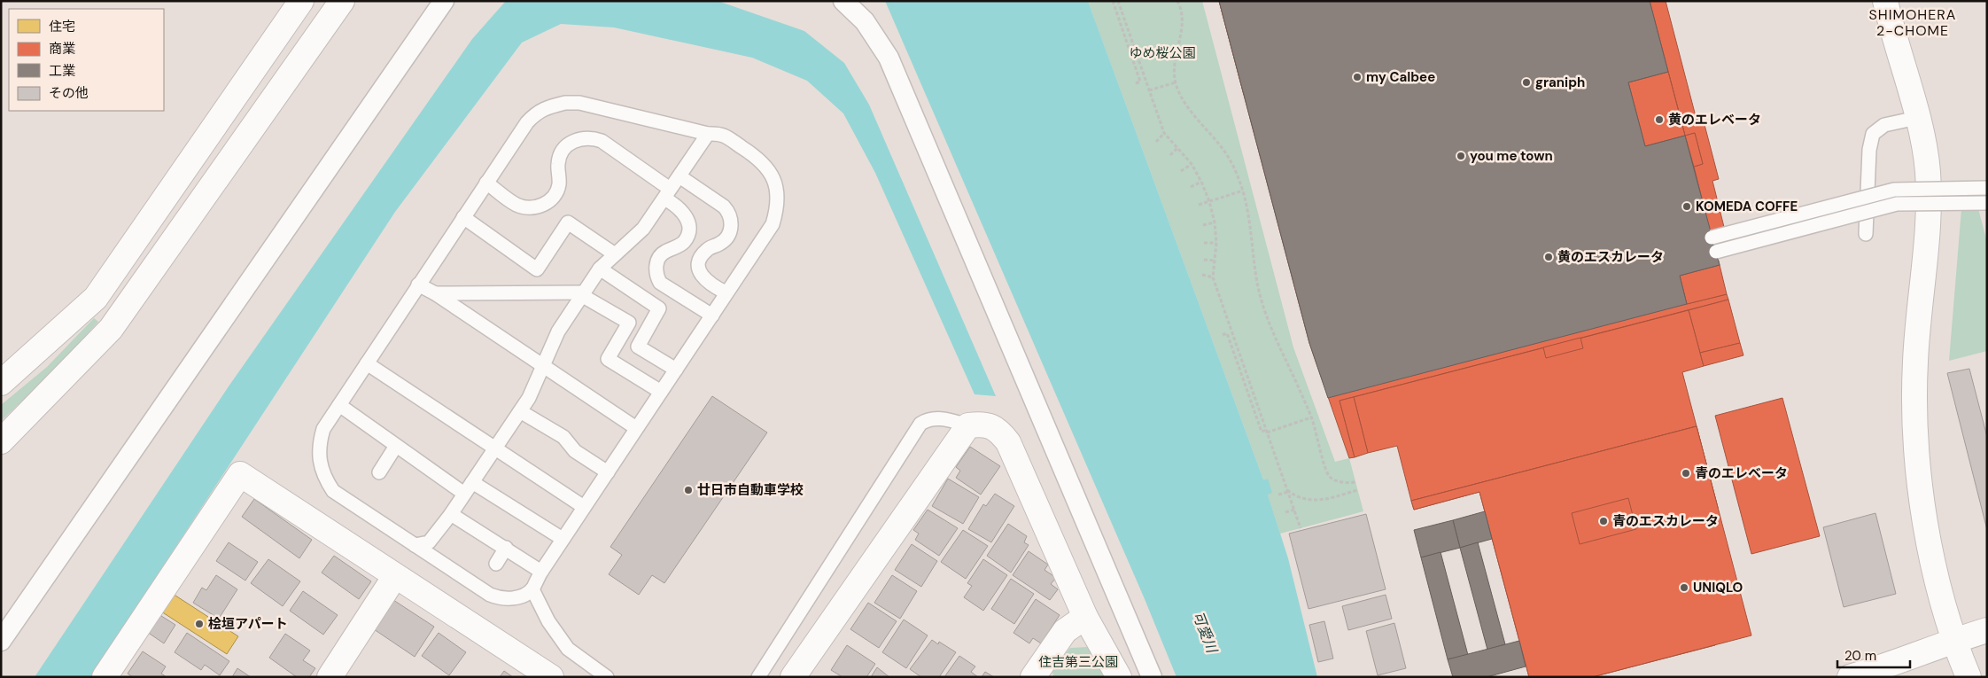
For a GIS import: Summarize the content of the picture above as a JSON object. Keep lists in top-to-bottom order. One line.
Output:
{"districts":["SHIMOHERA 2-CHOME"],"water":["可愛川"],"parks":["ゆめ桜公園","住吉第三公園"],"places":["my Calbee","graniph","黄のエレベータ","you me town","KOMEDA COFFE","黄のエスカレータ","青のエレベータ","廿日市自動車学校","青のエスカレータ","UNIQLO","桧垣アパート"],"legend":["住宅","商業","工業","その他"],"scale_bar":"20 m"}
